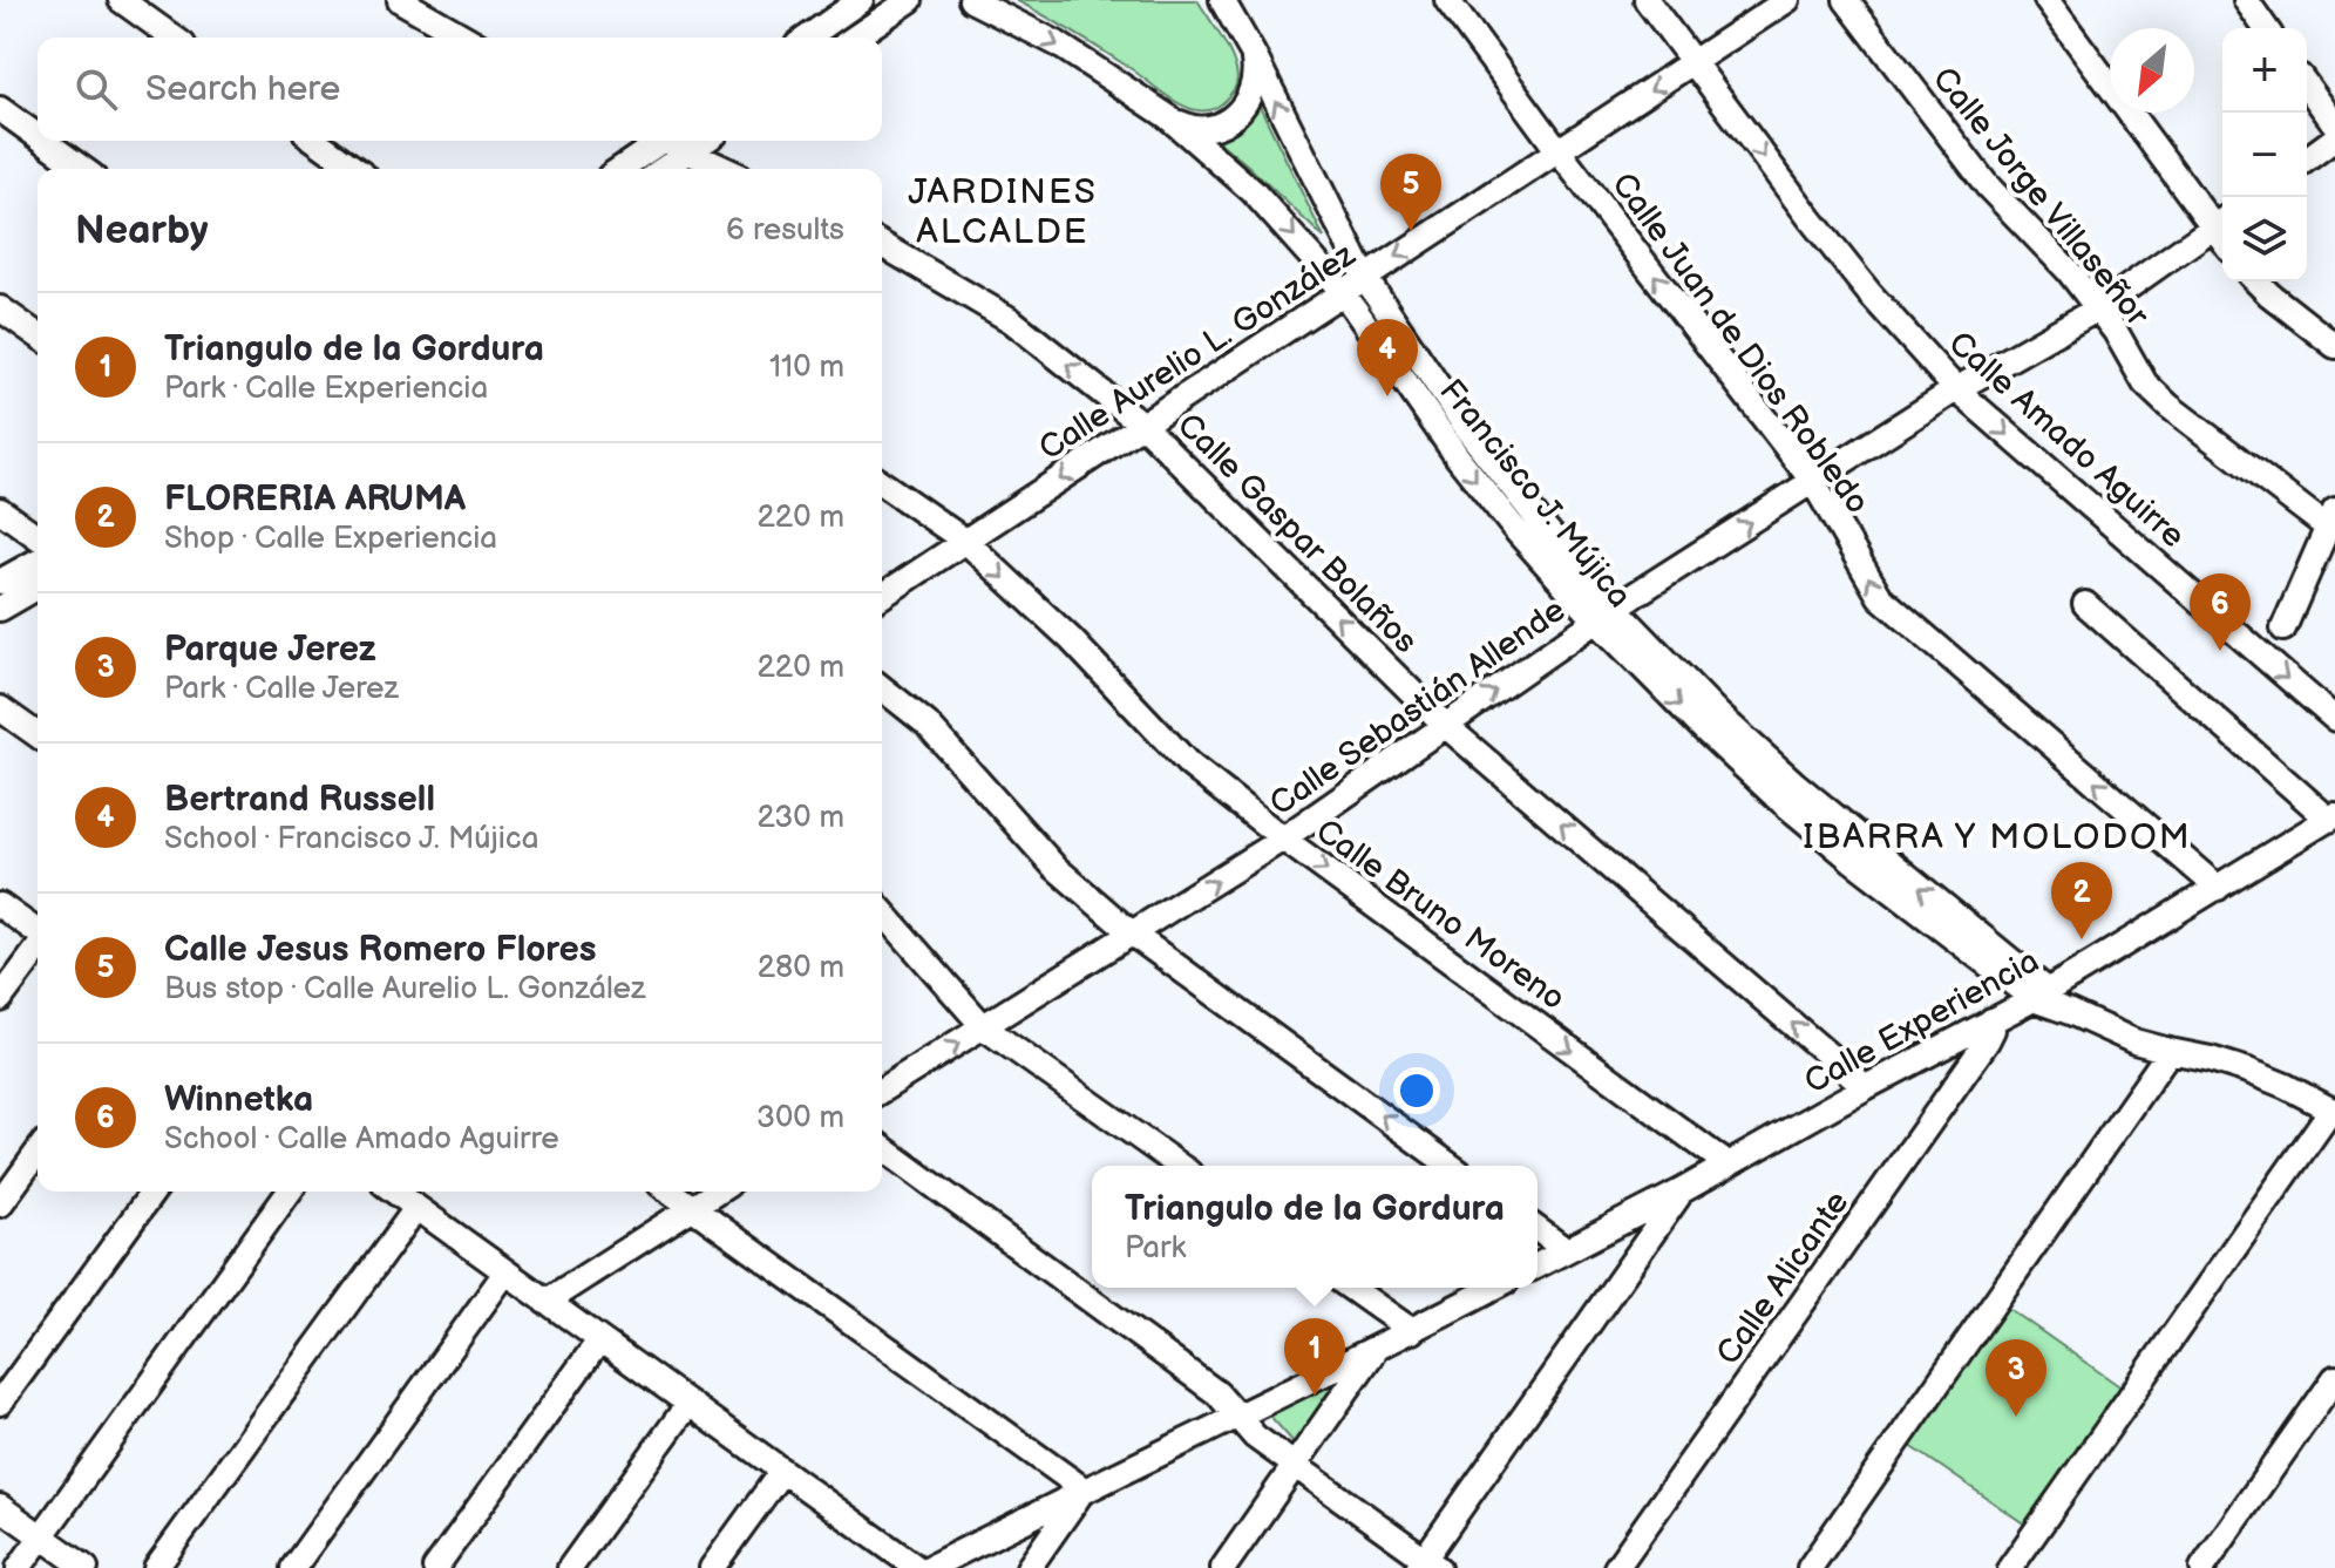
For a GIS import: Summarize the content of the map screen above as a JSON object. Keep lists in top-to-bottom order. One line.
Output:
{"streets":{"street":["Calle Jorge Villaseñor","Calle Juan de Dios Robledo","Calle Aurelio L. González","Calle Amado Aguirre","Francisco J. Mújica","Calle Gaspar Bolaños","Calle Sebastián Allende","Calle Bruno Moreno","Calle Experiencia","Calle Alicante"]},"crossings":[["Calle Jorge Villaseñor","Calle Sebastián Allende"],["Calle Juan de Dios Robledo","Calle Aurelio L. González"],["Calle Juan de Dios Robledo","Calle Sebastián Allende"],["Calle Juan de Dios Robledo","Calle Experiencia"],["Calle Aurelio L. González","Calle Amado Aguirre"],["Calle Aurelio L. González","Francisco J. Mújica"],["Calle Aurelio L. González","Calle Gaspar Bolaños"],["Calle Aurelio L. González","Calle Bruno Moreno"],["Calle Amado Aguirre","Calle Sebastián Allende"],["Francisco J. Mújica","Calle Sebastián Allende"],["Calle Gaspar Bolaños","Calle Sebastián Allende"],["Calle Gaspar Bolaños","Calle Experiencia"],["Calle Sebastián Allende","Calle Bruno Moreno"],["Calle Bruno Moreno","Calle Experiencia"],["Calle Experiencia","Calle Alicante"]],"one_way":["Calle Aurelio L. González","Calle Amado Aguirre","Calle Sebastián Allende"],"districts":["JARDINES ALCALDE","IBARRA Y MOLODOM"],"north":"bottom left","page":{"map_buttons":["+","−"],"search":"Search here","pins":["5","4","6","2","1","3"],"heading":["Nearby","6 results"],"list":[{"mark":"1","name":"Triangulo de la Gordura","note":"Park · Calle Experiencia","value":"110 m"},{"mark":"2","name":"FLORERIA ARUMA","note":"Shop · Calle Experiencia","value":"220 m"},{"mark":"3","name":"Parque Jerez","note":"Park · Calle Jerez","value":"220 m"},{"mark":"4","name":"Bertrand Russell","note":"School · Francisco J. Mújica","value":"230 m"},{"mark":"5","name":"Calle Jesus Romero Flores","note":"Bus stop · Calle Aurelio L. González","value":"280 m"},{"mark":"6","name":"Winnetka","note":"School · Calle Amado Aguirre","value":"300 m"}],"popup":["Triangulo de la Gordura","Park"]}}
